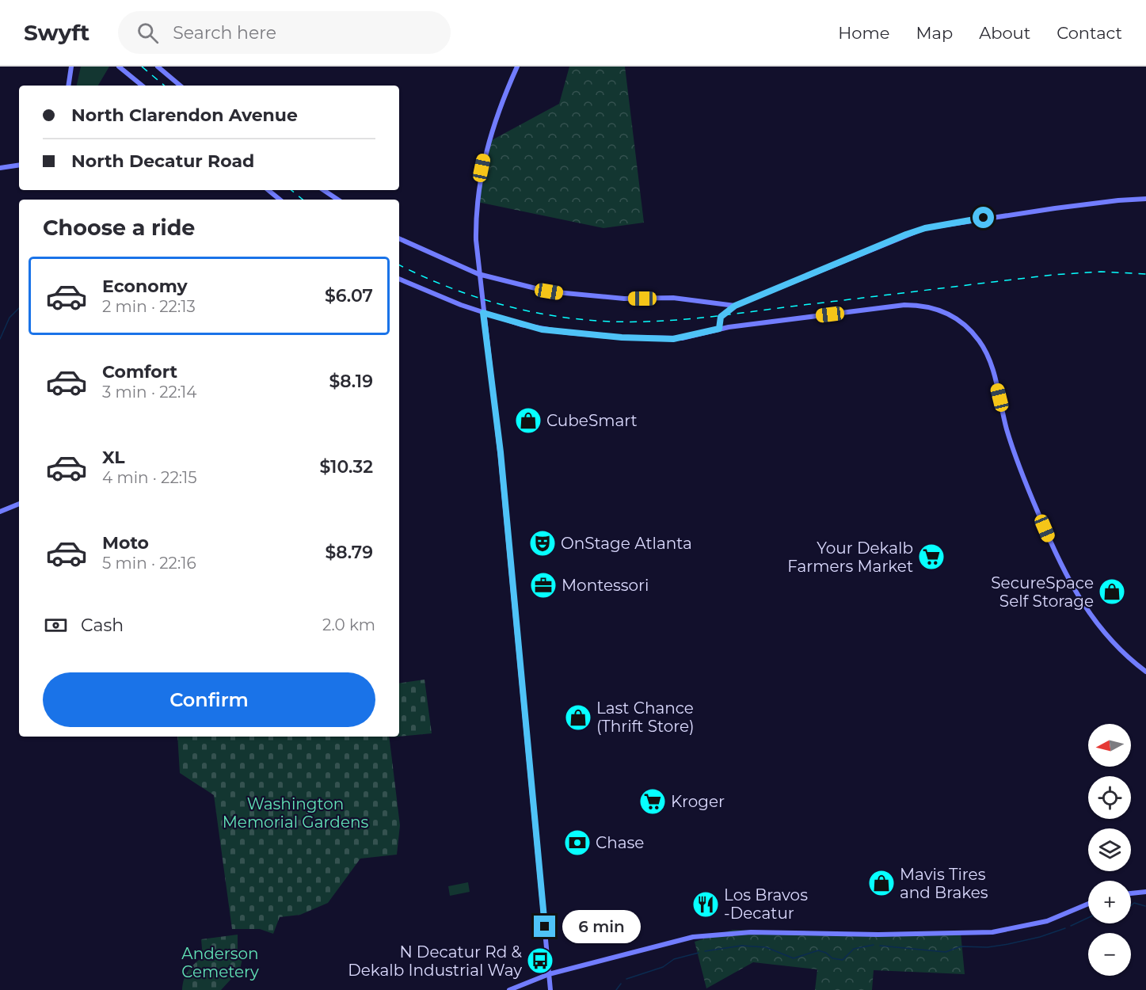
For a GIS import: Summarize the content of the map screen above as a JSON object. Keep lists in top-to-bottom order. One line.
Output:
{"parks":["Washington Memorial Gardens","Anderson Cemetery"],"places":{"shop":["CubeSmart","SecureSpace Self Storage","Last Chance (Thrift Store)","Mavis Tires and Brakes"],"theatre":["OnStage Atlanta"],"supermarket":["Your Dekalb Farmers Market","Kroger"],"office":["Montessori"],"bank":["Chase"],"restaurant":["Los Bravos -Decatur"],"bus stop":["N Decatur Rd & Dekalb Industrial Way"]},"north":"left","page":{"header":"Swyft","search":"Search here","nav":["Home","Map","About","Contact"],"banner":["North Clarendon Avenue","North Decatur Road"],"heading":"Choose a ride","list":[{"name":"Economy","note":"2 min · 22:13","value":"$6.07"},{"name":"Comfort","note":"3 min · 22:14","value":"$8.19"},{"name":"XL","note":"4 min · 22:15","value":"$10.32"},{"name":"Moto","note":"5 min · 22:16","value":"$8.79"}],"pay":["Cash","2.0 km"],"buttons":"Confirm","map_buttons":["+","−"],"bubble":"6 min"}}
